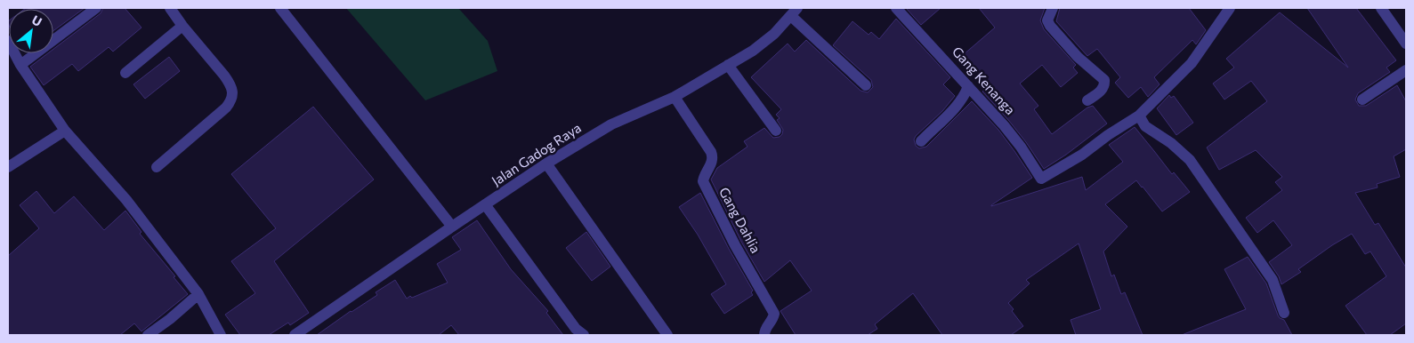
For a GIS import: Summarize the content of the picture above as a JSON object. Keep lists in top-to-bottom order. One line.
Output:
{"streets":{"street":["Gang Kenanga","Jalan Gadog Raya","Gang Dahlia"]},"crossings":[["Jalan Gadog Raya","Gang Dahlia"]],"north":"top right"}
